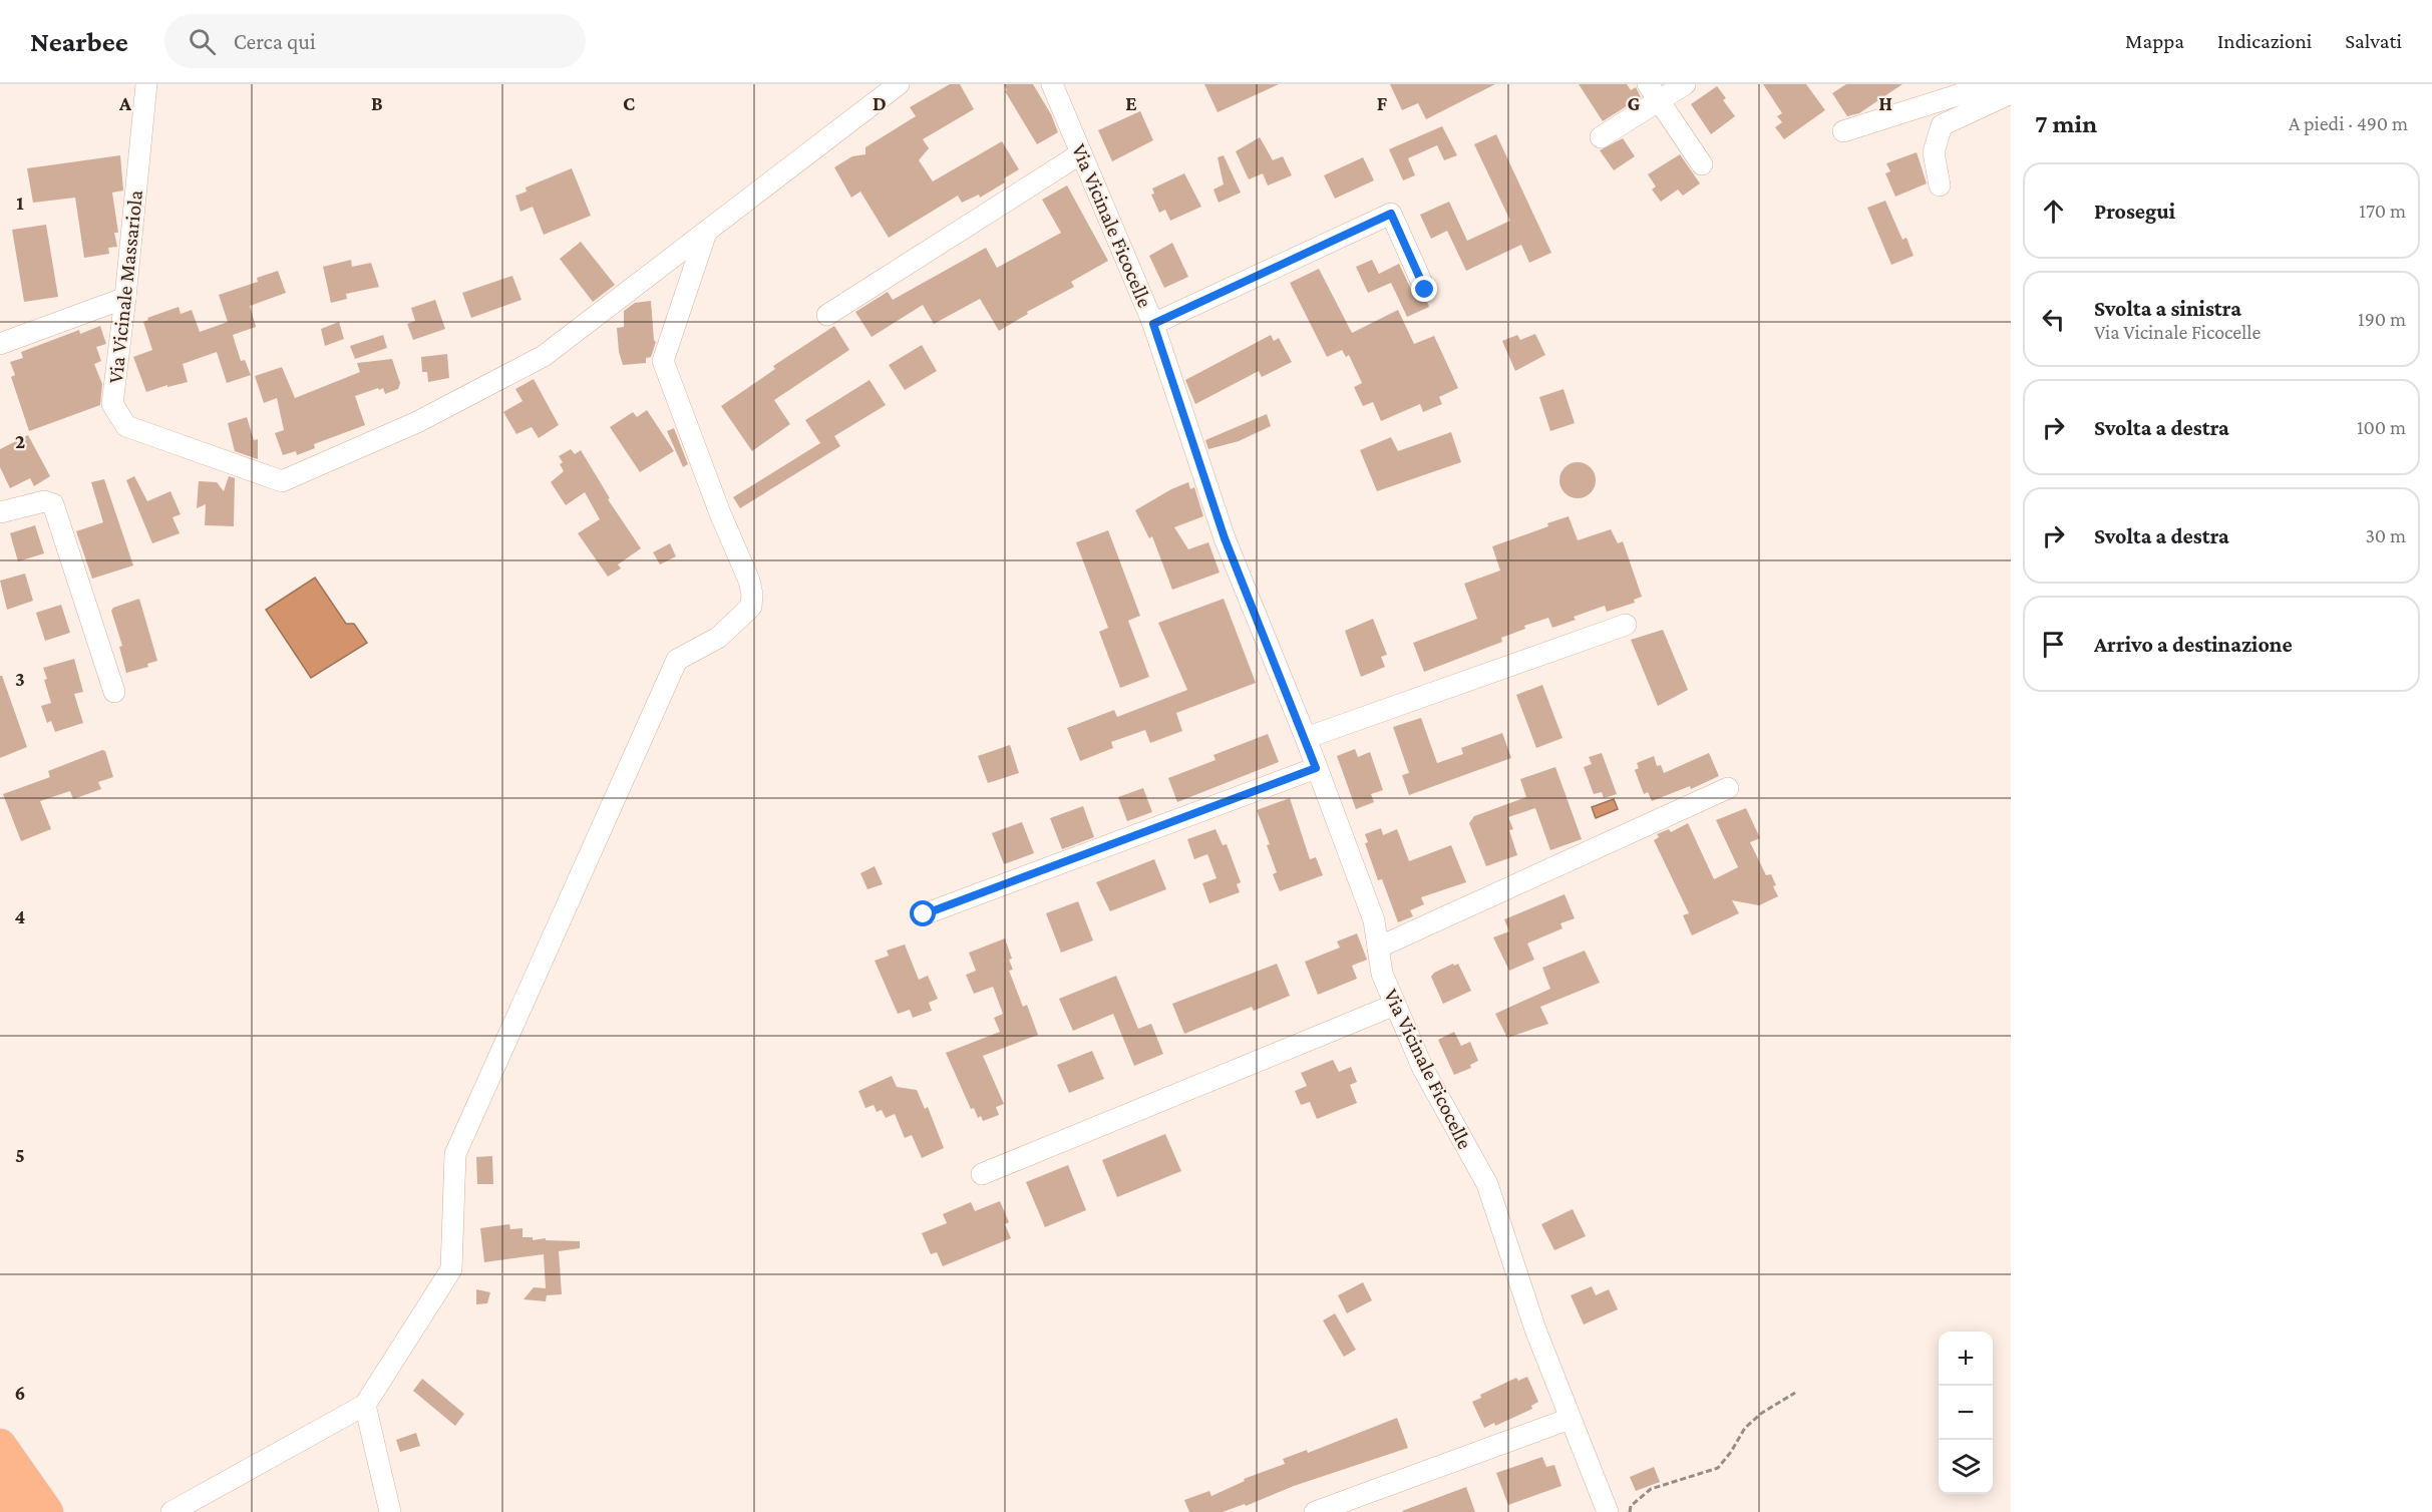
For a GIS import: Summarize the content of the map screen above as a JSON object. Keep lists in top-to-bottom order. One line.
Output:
{"streets":{"street":["Via Vicinale Ficocelle","Via Vicinale Massariola"]},"page":{"header":"Nearbee","search":"Cerca qui","nav":["Mappa","Indicazioni","Salvati"],"heading":["7 min","A piedi · 490 m"],"list":[["Prosegui","170 m"],["Svolta a sinistra","Via Vicinale Ficocelle","190 m"],["Svolta a destra","100 m"],["Svolta a destra","30 m"],"Arrivo a destinazione"],"map_buttons":["+","−"]},"grid":{"columns":["A","B","C","D","E","F","G","H"],"rows":["1","2","3","4","5","6"]}}
